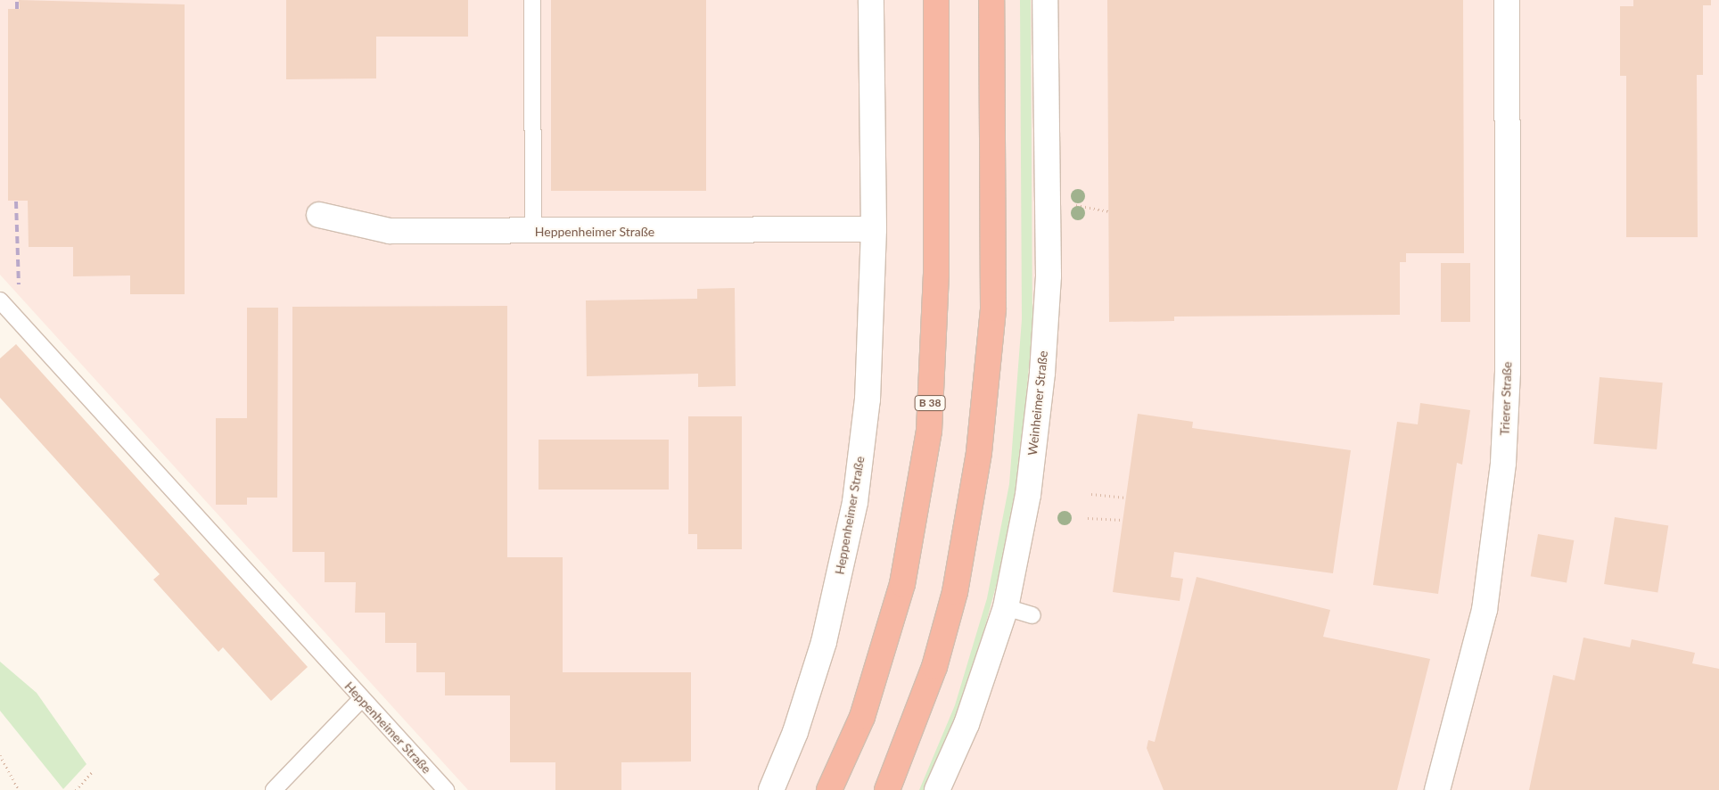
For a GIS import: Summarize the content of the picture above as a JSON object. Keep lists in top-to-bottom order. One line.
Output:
{"streets":{"highway":["B 38"],"street":["Heppenheimer Straße","Trierer Straße","Weinheimer Straße"]}}
